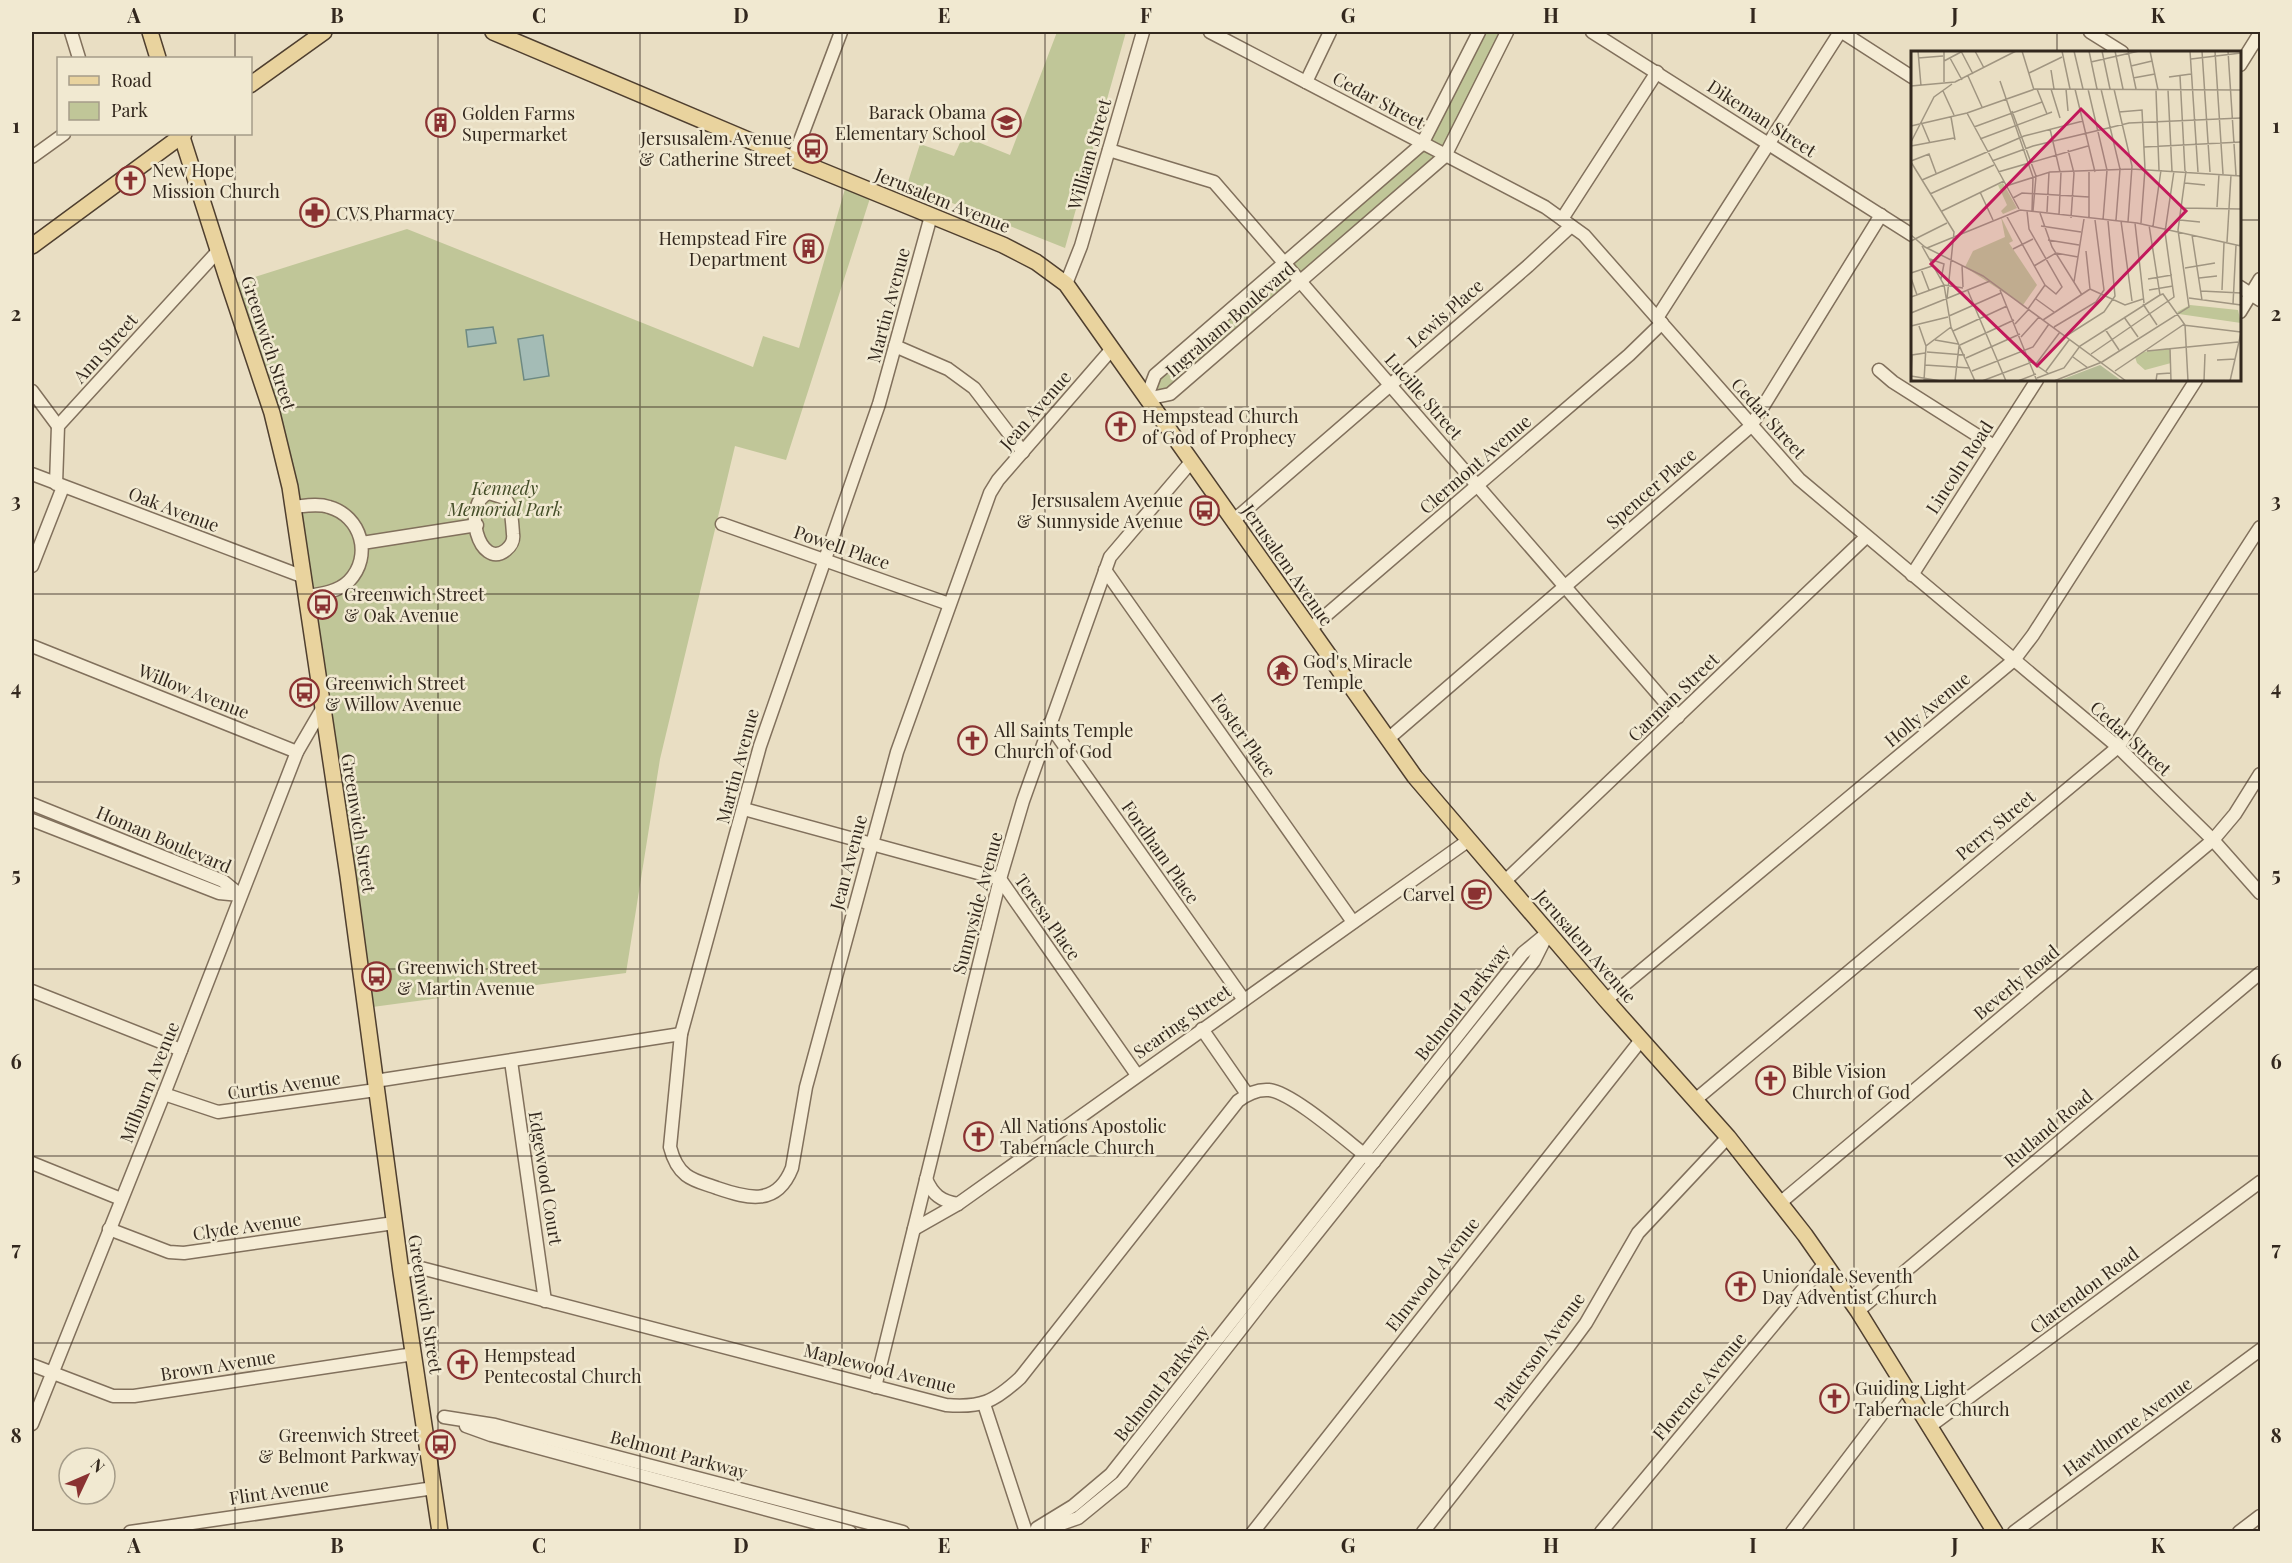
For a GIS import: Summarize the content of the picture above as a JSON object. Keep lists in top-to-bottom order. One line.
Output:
{"streets":{"main road":["Jerusalem Avenue","Greenwich Street"],"street":["Cedar Street","Dikeman Street","William Street","Martin Avenue","Lewis Place","Ingraham Boulevard","Ann Street","Lucille Street","Jean Avenue","Clermont Avenue","Lincoln Road","Spencer Place","Oak Avenue","Powell Place","Willow Avenue","Carman Street","Holly Avenue","Foster Place","Perry Street","Homan Boulevard","Fordham Place","Sunnyside Avenue","Teresa Place","Beverly Road","Belmont Parkway","Searing Street","Milburn Avenue","Curtis Avenue","Rutland Road","Edgewood Court","Clyde Avenue","Elmwood Avenue","Clarendon Road","Patterson Avenue","Brown Avenue","Maplewood Avenue","Florence Avenue","Hawthorne Avenue","Flint Avenue"]},"crossings":[["Cedar Street","Lewis Place"],["Cedar Street","Ingraham Boulevard"],["Cedar Street","Clermont Avenue"],["Cedar Street","Lincoln Road"],["Cedar Street","Spencer Place"],["Cedar Street","Carman Street"],["Cedar Street","Holly Avenue"],["Cedar Street","Perry Street"],["Cedar Street","Beverly Road"],["Dikeman Street","Lewis Place"],["Dikeman Street","Clermont Avenue"],["Dikeman Street","Spencer Place"],["William Street","Jerusalem Avenue"],["William Street","Lucille Street"],["Jerusalem Avenue","Martin Avenue"],["Jerusalem Avenue","Lewis Place"],["Jerusalem Avenue","Ingraham Boulevard"],["Jerusalem Avenue","Jean Avenue"],["Jerusalem Avenue","Clermont Avenue"],["Jerusalem Avenue","Spencer Place"],["Jerusalem Avenue","Carman Street"],["Jerusalem Avenue","Holly Avenue"],["Jerusalem Avenue","Perry Street"],["Jerusalem Avenue","Sunnyside Avenue"],["Jerusalem Avenue","Beverly Road"],["Jerusalem Avenue","Belmont Parkway"],["Jerusalem Avenue","Searing Street"],["Jerusalem Avenue","Rutland Road"],["Jerusalem Avenue","Elmwood Avenue"],["Jerusalem Avenue","Clarendon Road"],["Jerusalem Avenue","Patterson Avenue"],["Jerusalem Avenue","Florence Avenue"],["Martin Avenue","Jean Avenue"],["Martin Avenue","Powell Place"],["Martin Avenue","Teresa Place"],["Lewis Place","Lucille Street"],["Ingraham Boulevard","Lucille Street"],["Greenwich Street","Ann Street"],["Greenwich Street","Oak Avenue"],["Greenwich Street","Belmont Parkway"],["Greenwich Street","Curtis Avenue"],["Greenwich Street","Clyde Avenue"],["Greenwich Street","Brown Avenue"],["Greenwich Street","Maplewood Avenue"],["Greenwich Street","Flint Avenue"],["Lucille Street","Clermont Avenue"],["Lucille Street","Spencer Place"],["Lucille Street","Carman Street"],["Jean Avenue","Powell Place"],["Jean Avenue","Teresa Place"],["Willow Avenue","Milburn Avenue"],["Foster Place","Sunnyside Avenue"],["Foster Place","Searing Street"],["Homan Boulevard","Milburn Avenue"],["Fordham Place","Sunnyside Avenue"],["Fordham Place","Searing Street"],["Sunnyside Avenue","Teresa Place"],["Sunnyside Avenue","Searing Street"],["Sunnyside Avenue","Maplewood Avenue"],["Teresa Place","Searing Street"],["Milburn Avenue","Curtis Avenue"],["Milburn Avenue","Clyde Avenue"],["Milburn Avenue","Brown Avenue"],["Edgewood Court","Maplewood Avenue"]],"parks":["Kennedy Memorial Park"],"places":{"school or university":["Barack Obama Elementary School"],"building":["Golden Farms Supermarket","Hempstead Fire Department"],"bus stop":["Jersusalem Avenue & Catherine Street","Jersusalem Avenue & Sunnyside Avenue","Greenwich Street & Oak Avenue","Greenwich Street & Willow Avenue","Greenwich Street & Martin Avenue","Greenwich Street & Belmont Parkway"],"church":["New Hope Mission Church","Hempstead Church of God of Prophecy","All Saints Temple Church of God","Bible Vision Church of God","All Nations Apostolic Tabernacle Church","Uniondale Seventh Day Adventist Church","Hempstead Pentecostal Church","Guiding Light Tabernacle Church"],"pharmacy":["CVS Pharmacy"],"temple":["God's Miracle Temple"],"cafe":["Carvel"]},"legend":["Road","Park"],"north":"top right","grid":{"columns":["A","B","C","D","E","F","G","H","I","J","K"],"rows":["1","2","3","4","5","6","7","8"]}}
